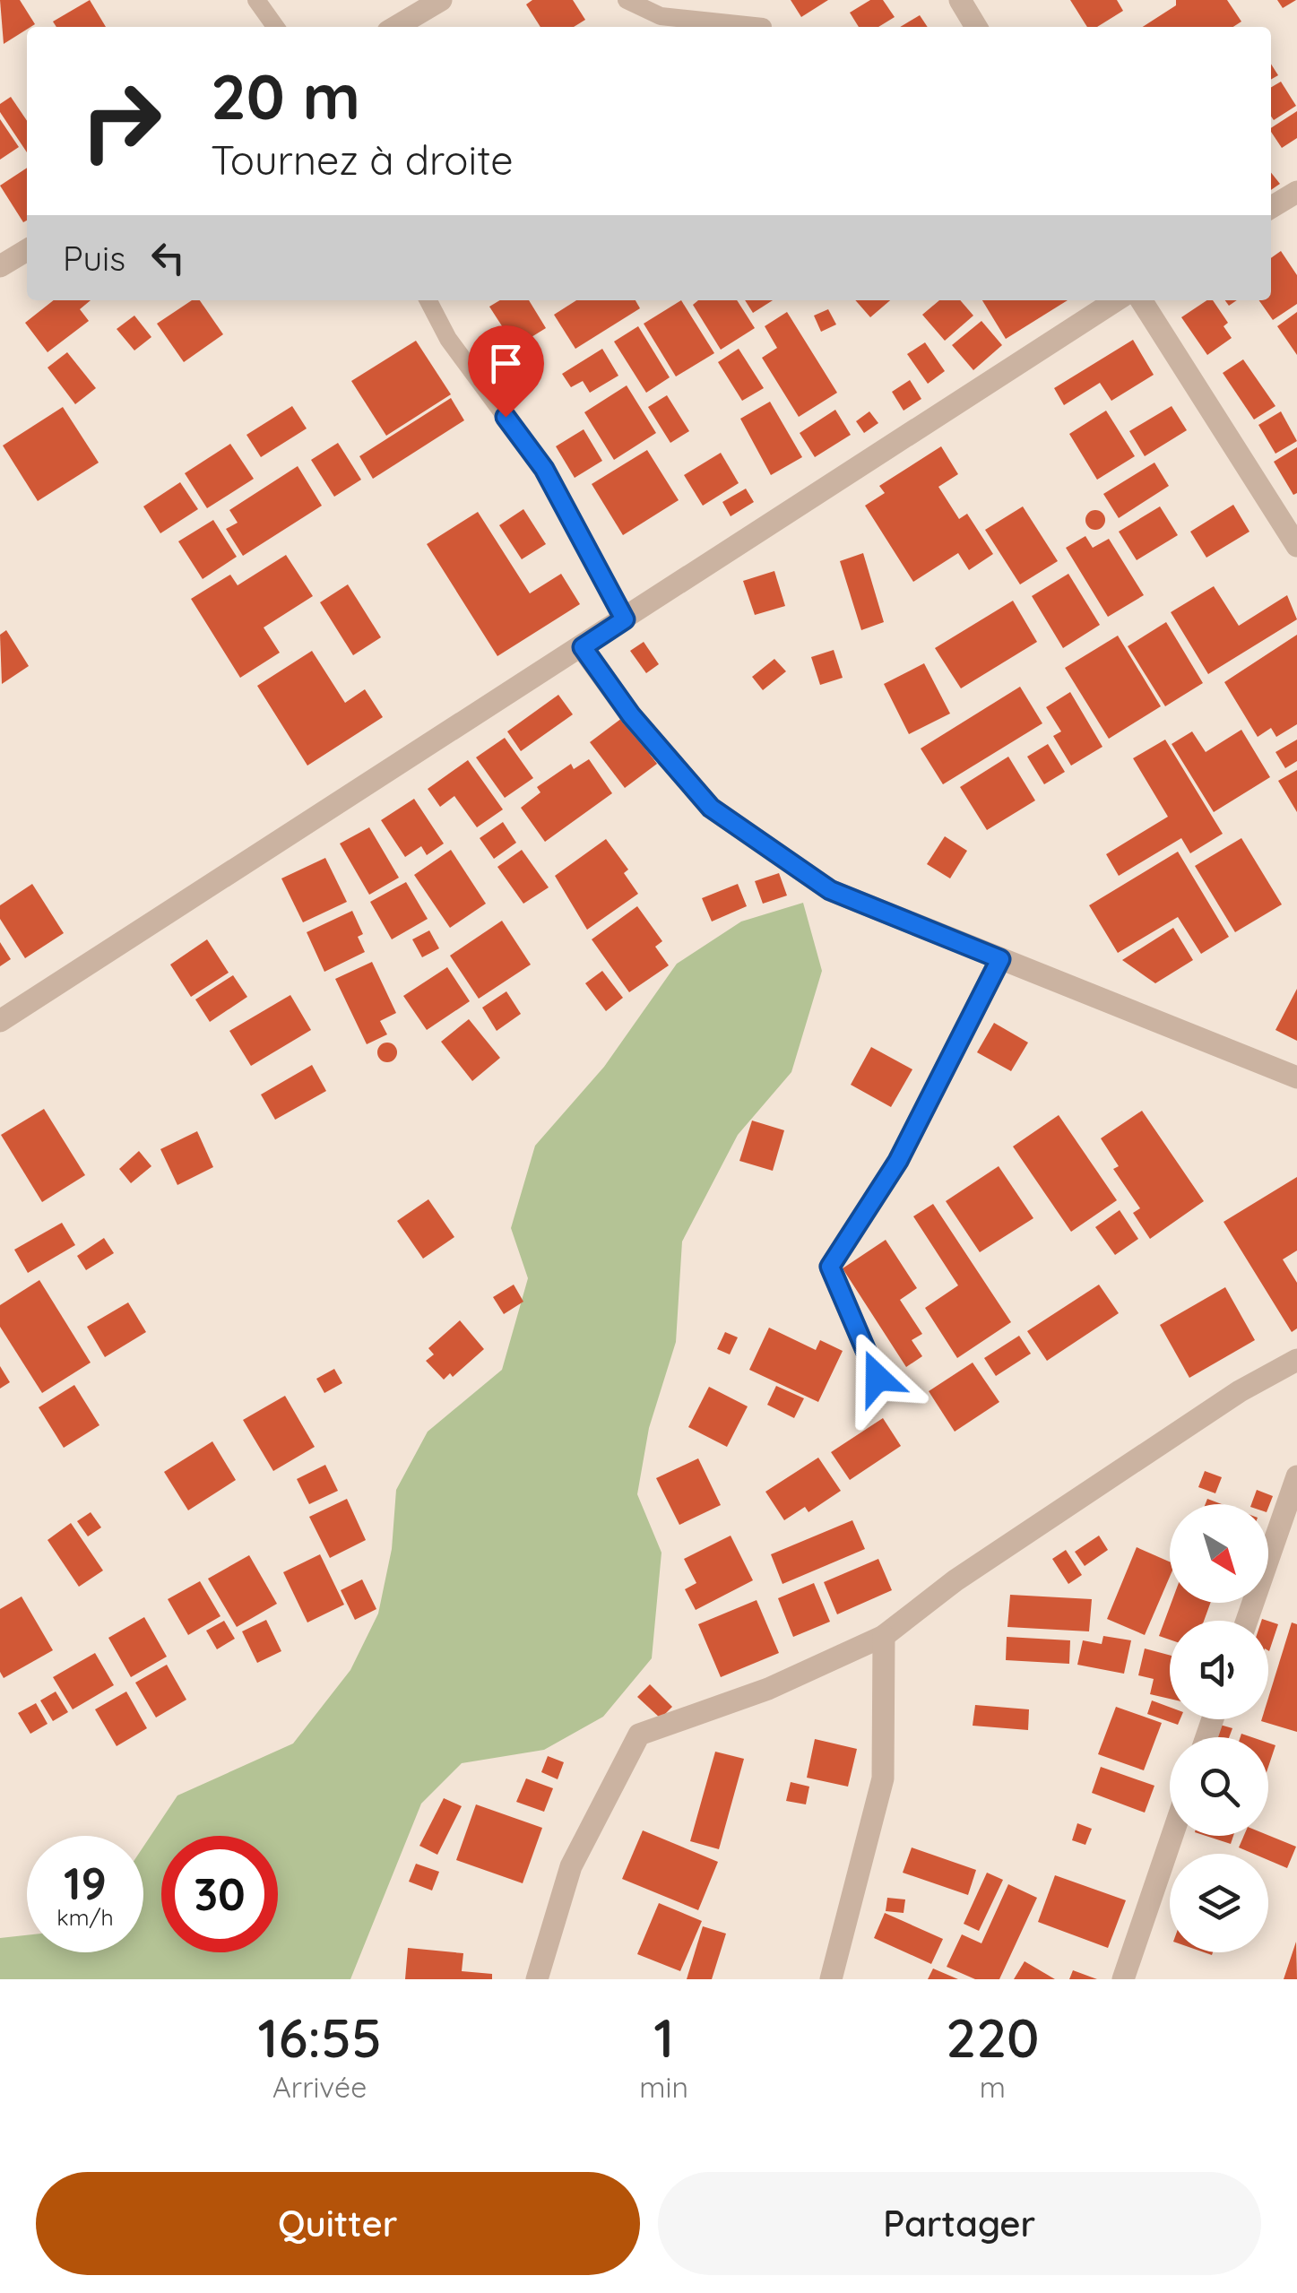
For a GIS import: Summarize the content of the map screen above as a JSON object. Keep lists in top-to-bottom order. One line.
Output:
{"north":"bottom right","page":{"turn":["20 m","Tournez à droite"],"then":"Puis","speed":"19 km/h","limit":"30","eta":["16:55","Arrivée","1","min","220","m"],"buttons":["Quitter","Partager"]}}
